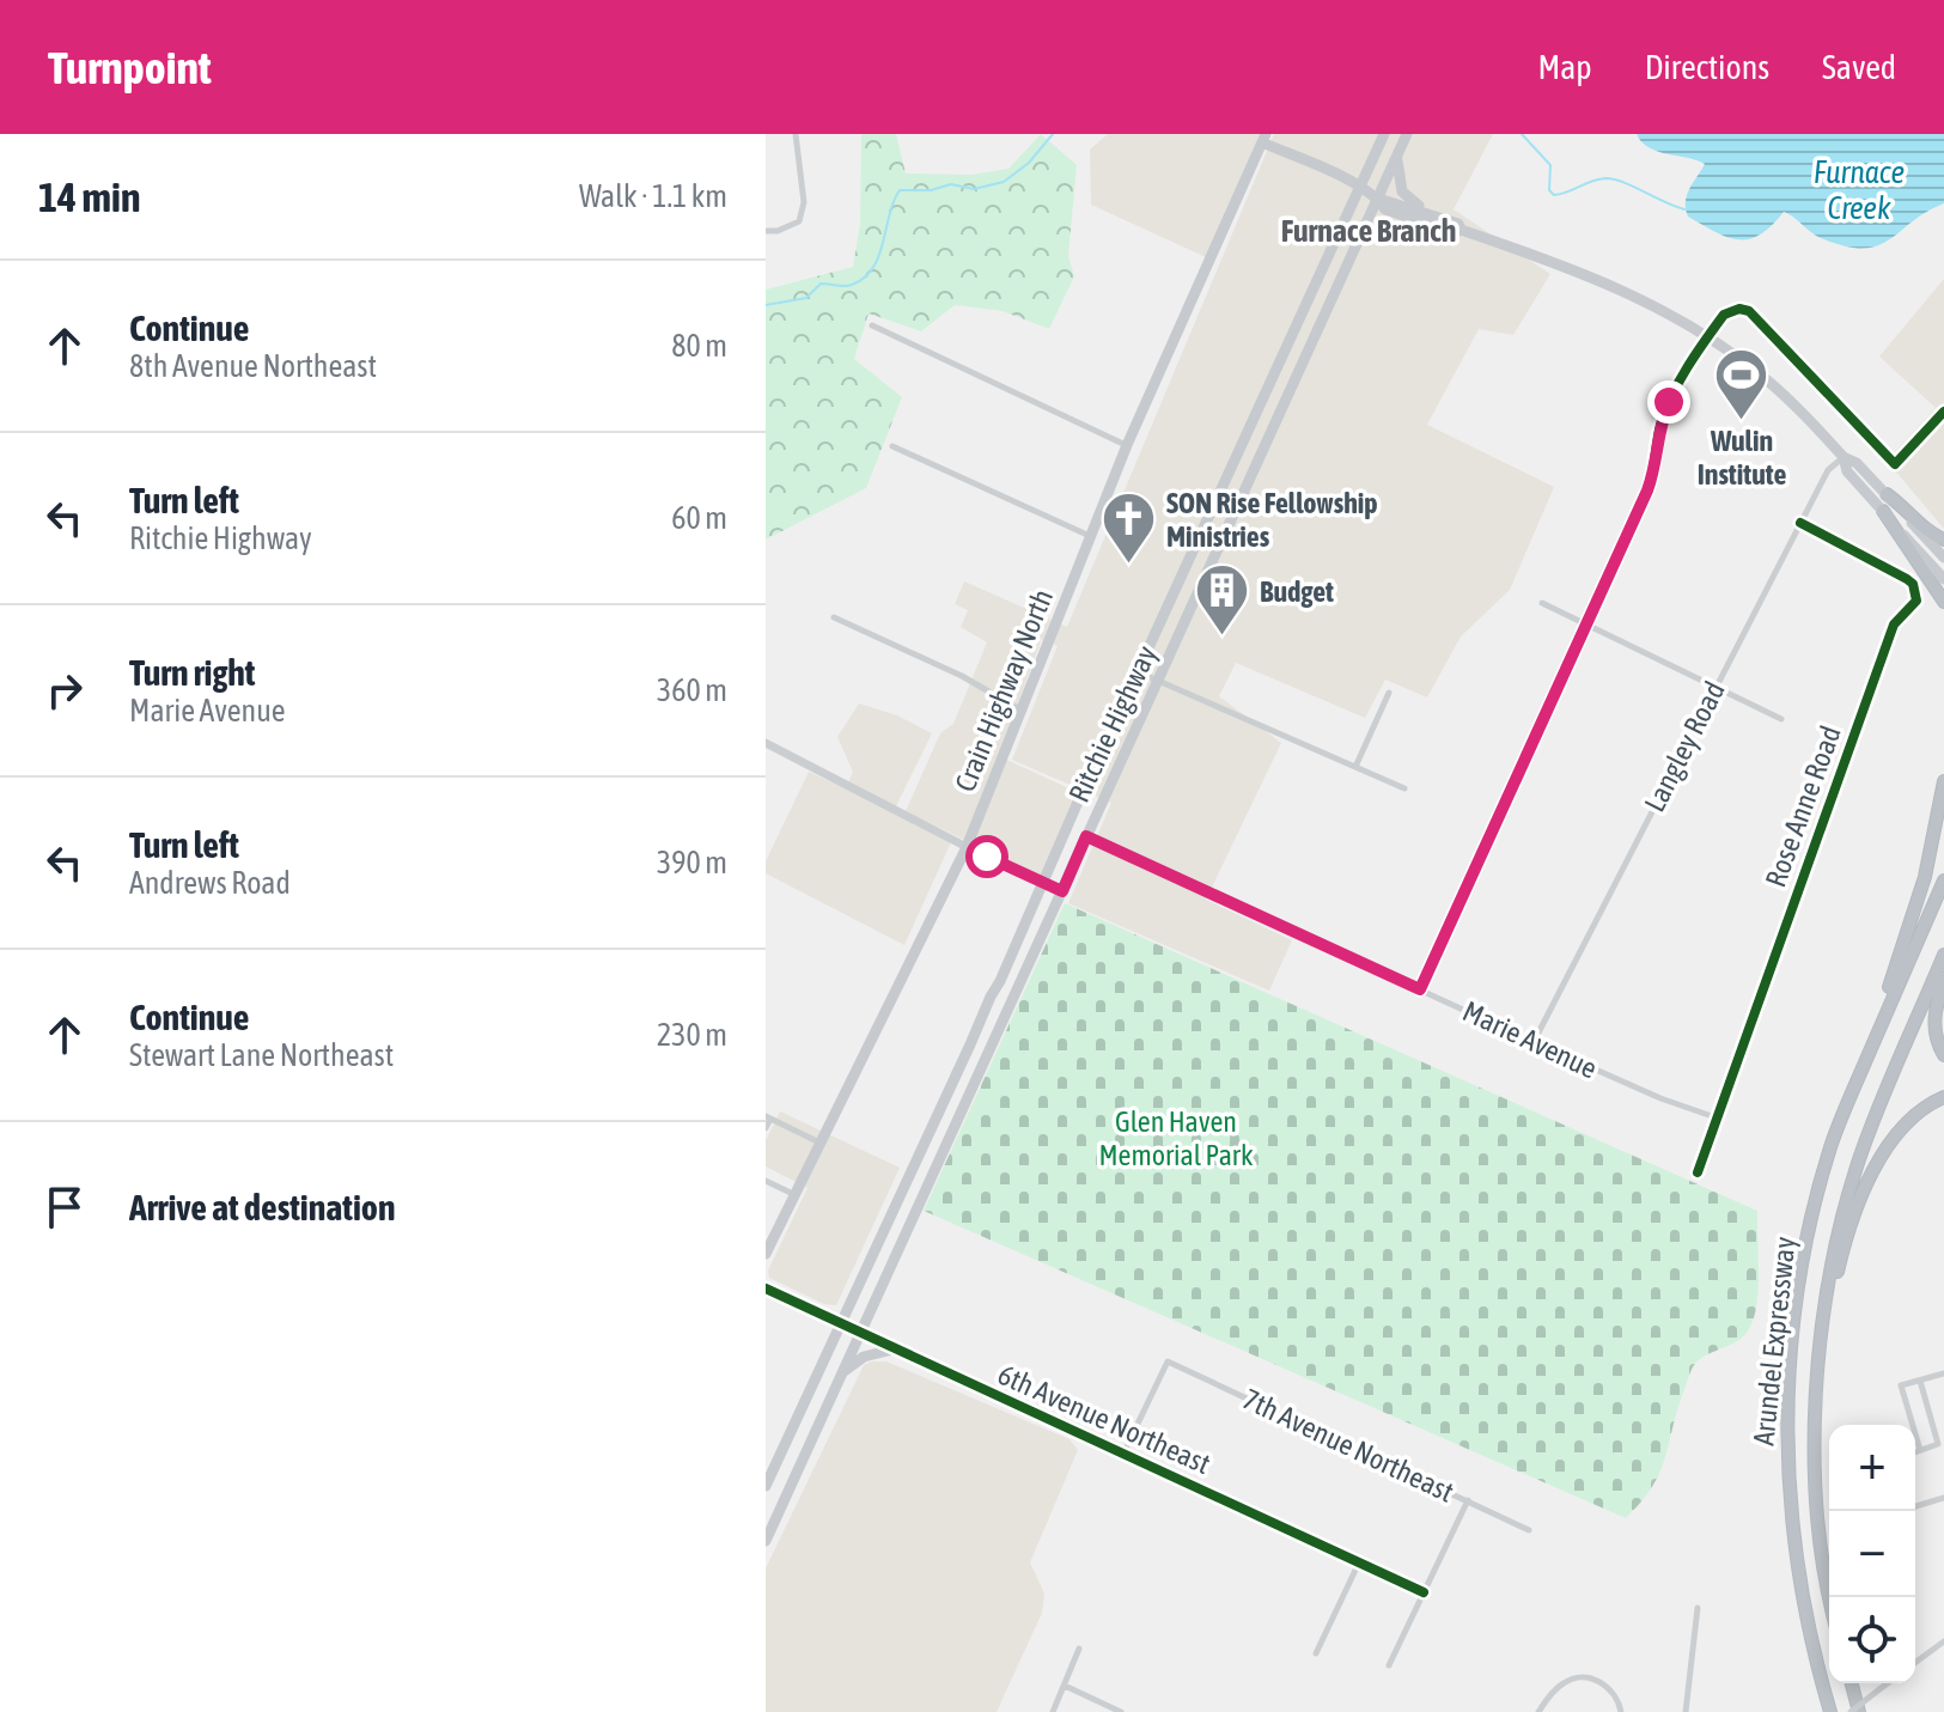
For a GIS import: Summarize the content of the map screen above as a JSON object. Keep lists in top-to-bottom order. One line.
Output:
{"streets":{"highway":["Arundel Expressway"],"main road":["Crain Highway North","Ritchie Highway"],"street":["Langley Road","Rose Anne Road","Marie Avenue","6th Avenue Northeast","7th Avenue Northeast"]},"crossings":[["Ritchie Highway","Marie Avenue"],["Ritchie Highway","6th Avenue Northeast"],["Langley Road","Rose Anne Road"],["Langley Road","Marie Avenue"],["Rose Anne Road","Marie Avenue"],["6th Avenue Northeast","7th Avenue Northeast"]],"districts":["Furnace Branch"],"water":["Furnace Creek"],"parks":["Glen Haven Memorial Park"],"places":{"sports":["Wulin Institute"],"church":["SON Rise Fellowship Ministries"],"building":["Budget"]},"page":{"header":"Turnpoint","nav":["Map","Directions","Saved"],"heading":["14 min","Walk · 1.1 km"],"list":[["Continue","8th Avenue Northeast","80 m"],["Turn left","Ritchie Highway","60 m"],["Turn right","Marie Avenue","360 m"],["Turn left","Andrews Road","390 m"],["Continue","Stewart Lane Northeast","230 m"],"Arrive at destination"],"map_buttons":["+","−"]}}
